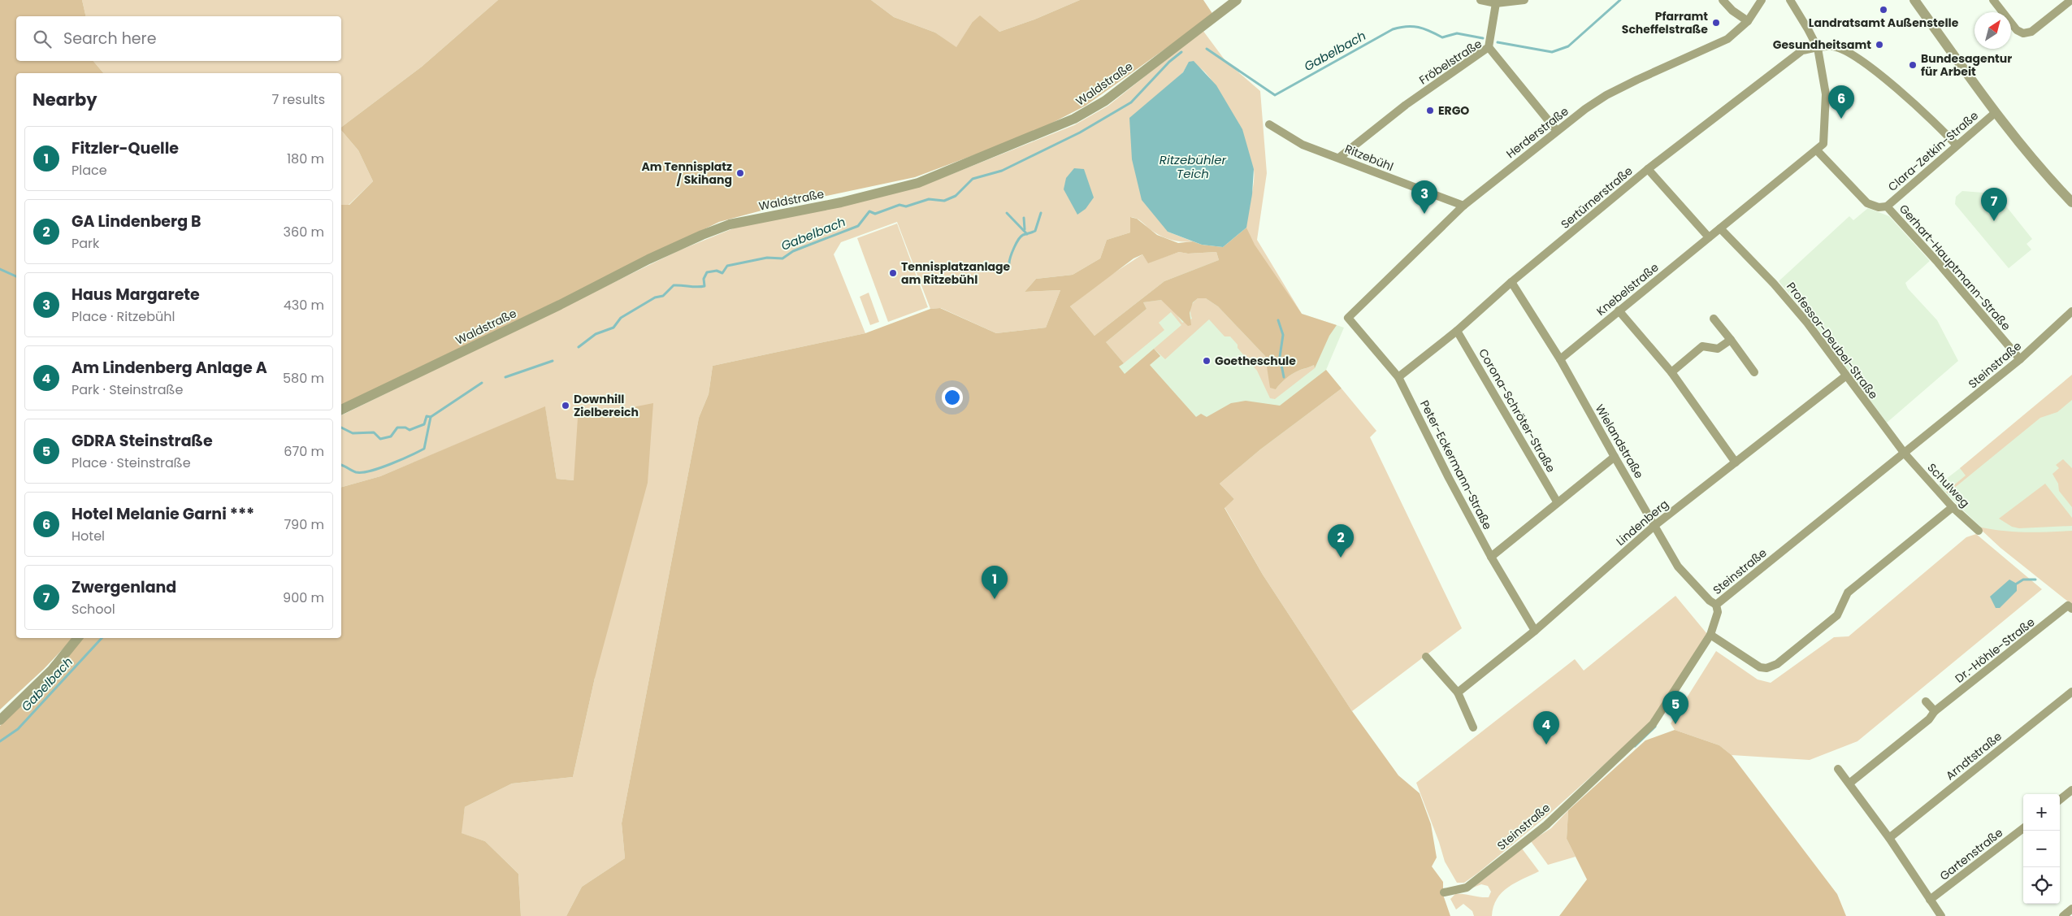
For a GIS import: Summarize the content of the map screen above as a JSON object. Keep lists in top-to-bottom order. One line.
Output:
{"streets":{"street":["Fröbelstraße","Waldstraße","Herderstraße","Clara-Zetkin-Straße","Ritzebühl","Sertürnerstraße","Gerhart-Hauptmann-Straße","Knebelstraße","Professor-Deubel-Straße","Steinstraße","Corona-Schröter-Straße","Wielandstraße","Peter-Eckermann-Straße","Schulweg","Lindenberg","Dr.-Höhle-Straße","Arndtstraße","Gartenstraße"]},"crossings":[["Fröbelstraße","Herderstraße"],["Fröbelstraße","Ritzebühl"],["Herderstraße","Ritzebühl"],["Herderstraße","Peter-Eckermann-Straße"],["Clara-Zetkin-Straße","Sertürnerstraße"],["Clara-Zetkin-Straße","Gerhart-Hauptmann-Straße"],["Sertürnerstraße","Corona-Schröter-Straße"],["Sertürnerstraße","Wielandstraße"],["Sertürnerstraße","Peter-Eckermann-Straße"],["Gerhart-Hauptmann-Straße","Knebelstraße"],["Gerhart-Hauptmann-Straße","Steinstraße"],["Knebelstraße","Professor-Deubel-Straße"],["Knebelstraße","Wielandstraße"],["Professor-Deubel-Straße","Steinstraße"],["Professor-Deubel-Straße","Schulweg"],["Professor-Deubel-Straße","Lindenberg"],["Steinstraße","Wielandstraße"],["Steinstraße","Schulweg"],["Wielandstraße","Lindenberg"],["Peter-Eckermann-Straße","Lindenberg"]],"water":["Gabelbach","Ritzebühler Teich"],"places":["Landratsamt Außenstelle","Pfarramt Scheffelstraße","Gesundheitsamt","Bundesagentur für Arbeit","ERGO","Am Tennisplatz / Skihang","Tennisplatzanlage am Ritzebühl","Goetheschule","Downhill Zielbereich"],"north":"top right","page":{"search":"Search here","heading":["Nearby","7 results"],"pins":["6","3","7","2","1","5","4"],"list":[{"mark":"1","name":"Fitzler-Quelle","note":"Place","value":"180 m"},{"mark":"2","name":"GA Lindenberg B","note":"Park","value":"360 m"},{"mark":"3","name":"Haus Margarete","note":"Place · Ritzebühl","value":"430 m"},{"mark":"4","name":"Am Lindenberg Anlage A","note":"Park · Steinstraße","value":"580 m"},{"mark":"5","name":"GDRA Steinstraße","note":"Place · Steinstraße","value":"670 m"},{"mark":"6","name":"Hotel Melanie Garni ***","note":"Hotel","value":"790 m"},{"mark":"7","name":"Zwergenland","note":"School","value":"900 m"}],"map_buttons":["+","−"]}}
